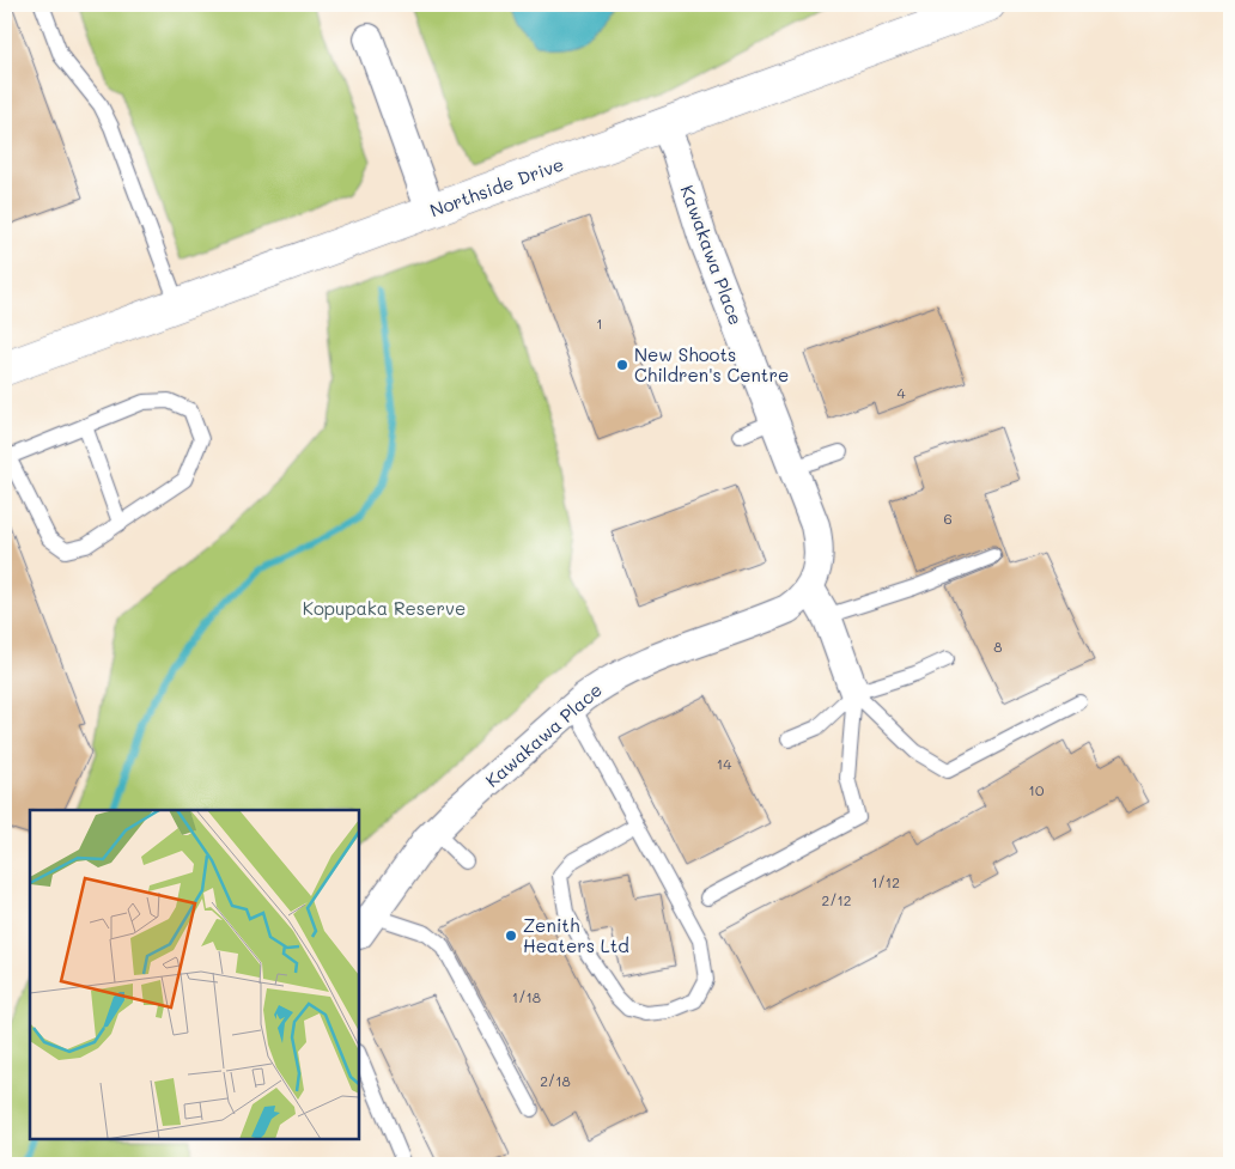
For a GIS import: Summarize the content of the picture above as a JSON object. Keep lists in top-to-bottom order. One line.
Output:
{"streets":{"street":["Northside Drive","Kawakawa Place"]},"crossings":[["Northside Drive","Kawakawa Place"]],"parks":["Kopupaka Reserve"],"places":["New Shoots Children's Centre","Zenith Heaters Ltd"],"house_numbers":["1","4","6","8","14","10","1/12","2/12","1/18","2/18"]}
